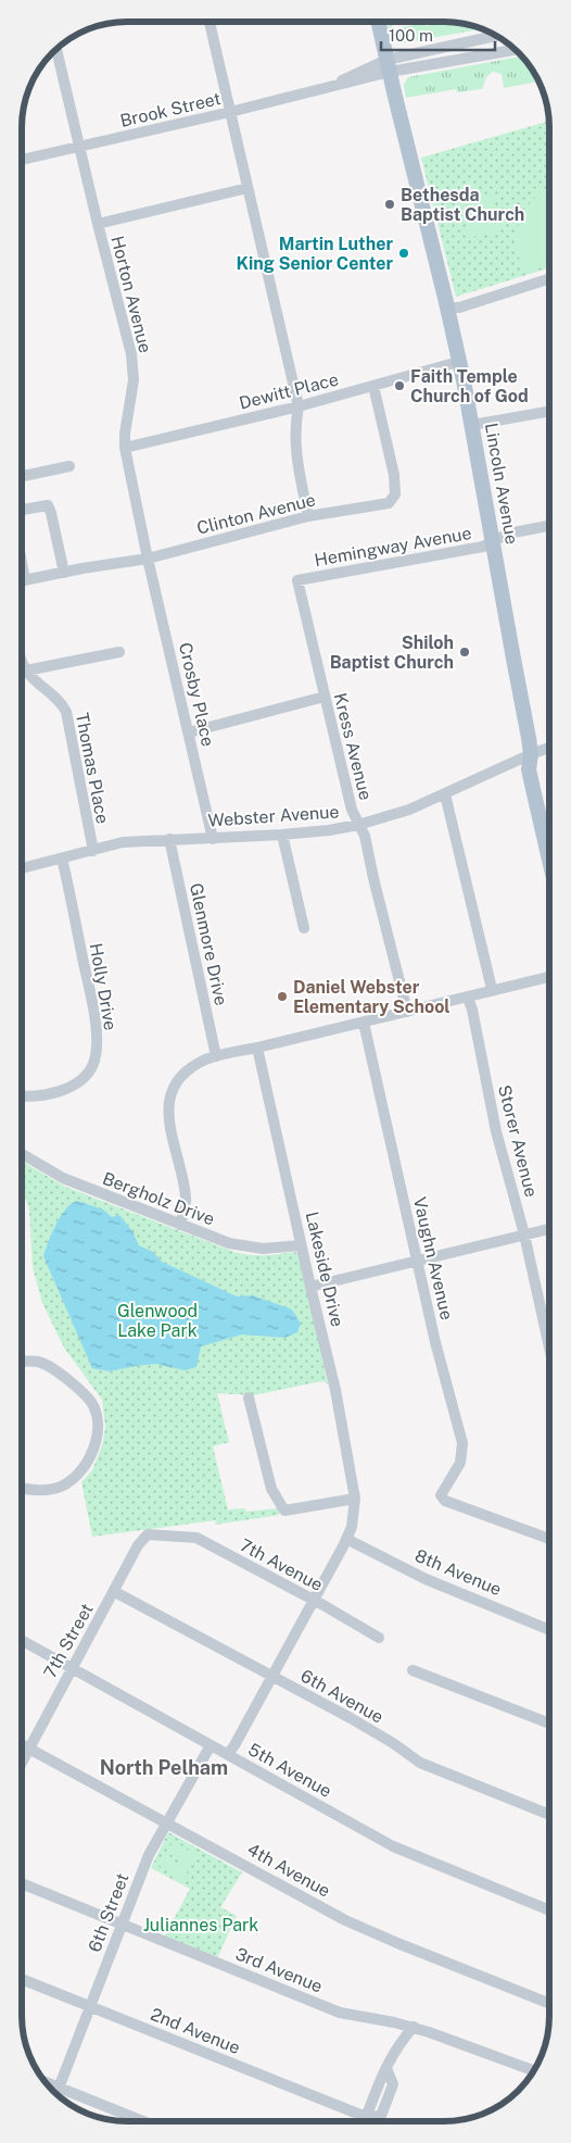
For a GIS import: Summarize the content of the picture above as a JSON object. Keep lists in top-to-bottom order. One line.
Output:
{"streets":{"main road":["Lincoln Avenue"],"street":["Brook Street","Horton Avenue","Dewitt Place","Clinton Avenue","Hemingway Avenue","Crosby Place","Kress Avenue","Thomas Place","Webster Avenue","Glenmore Drive","Holly Drive","Storer Avenue","Bergholz Drive","Vaughn Avenue","Lakeside Drive","7th Avenue","8th Avenue","7th Street","6th Avenue","5th Avenue","4th Avenue","6th Street","3rd Avenue","2nd Avenue"]},"crossings":[["Brook Street","Horton Avenue"],["Brook Street","Lincoln Avenue"],["Horton Avenue","Dewitt Place"],["Horton Avenue","Clinton Avenue"],["Horton Avenue","Crosby Place"],["Dewitt Place","Lincoln Avenue"],["Dewitt Place","Clinton Avenue"],["Lincoln Avenue","Hemingway Avenue"],["Lincoln Avenue","Webster Avenue"],["Clinton Avenue","Crosby Place"],["Hemingway Avenue","Kress Avenue"],["Crosby Place","Webster Avenue"],["Kress Avenue","Webster Avenue"],["Thomas Place","Webster Avenue"],["Webster Avenue","Glenmore Drive"],["Webster Avenue","Holly Drive"],["Bergholz Drive","Lakeside Drive"],["7th Avenue","7th Street"],["7th Street","6th Avenue"],["7th Street","5th Avenue"],["7th Street","4th Avenue"],["5th Avenue","6th Street"],["4th Avenue","6th Street"],["6th Street","3rd Avenue"],["6th Street","2nd Avenue"]],"districts":["North Pelham"],"parks":["Glenwood Lake Park","Juliannes Park"],"places":["Bethesda Baptist Church","Martin Luther King Senior Center","Faith Temple Church of God","Shiloh Baptist Church","Daniel Webster Elementary School"],"scale_bar":"100 m"}
